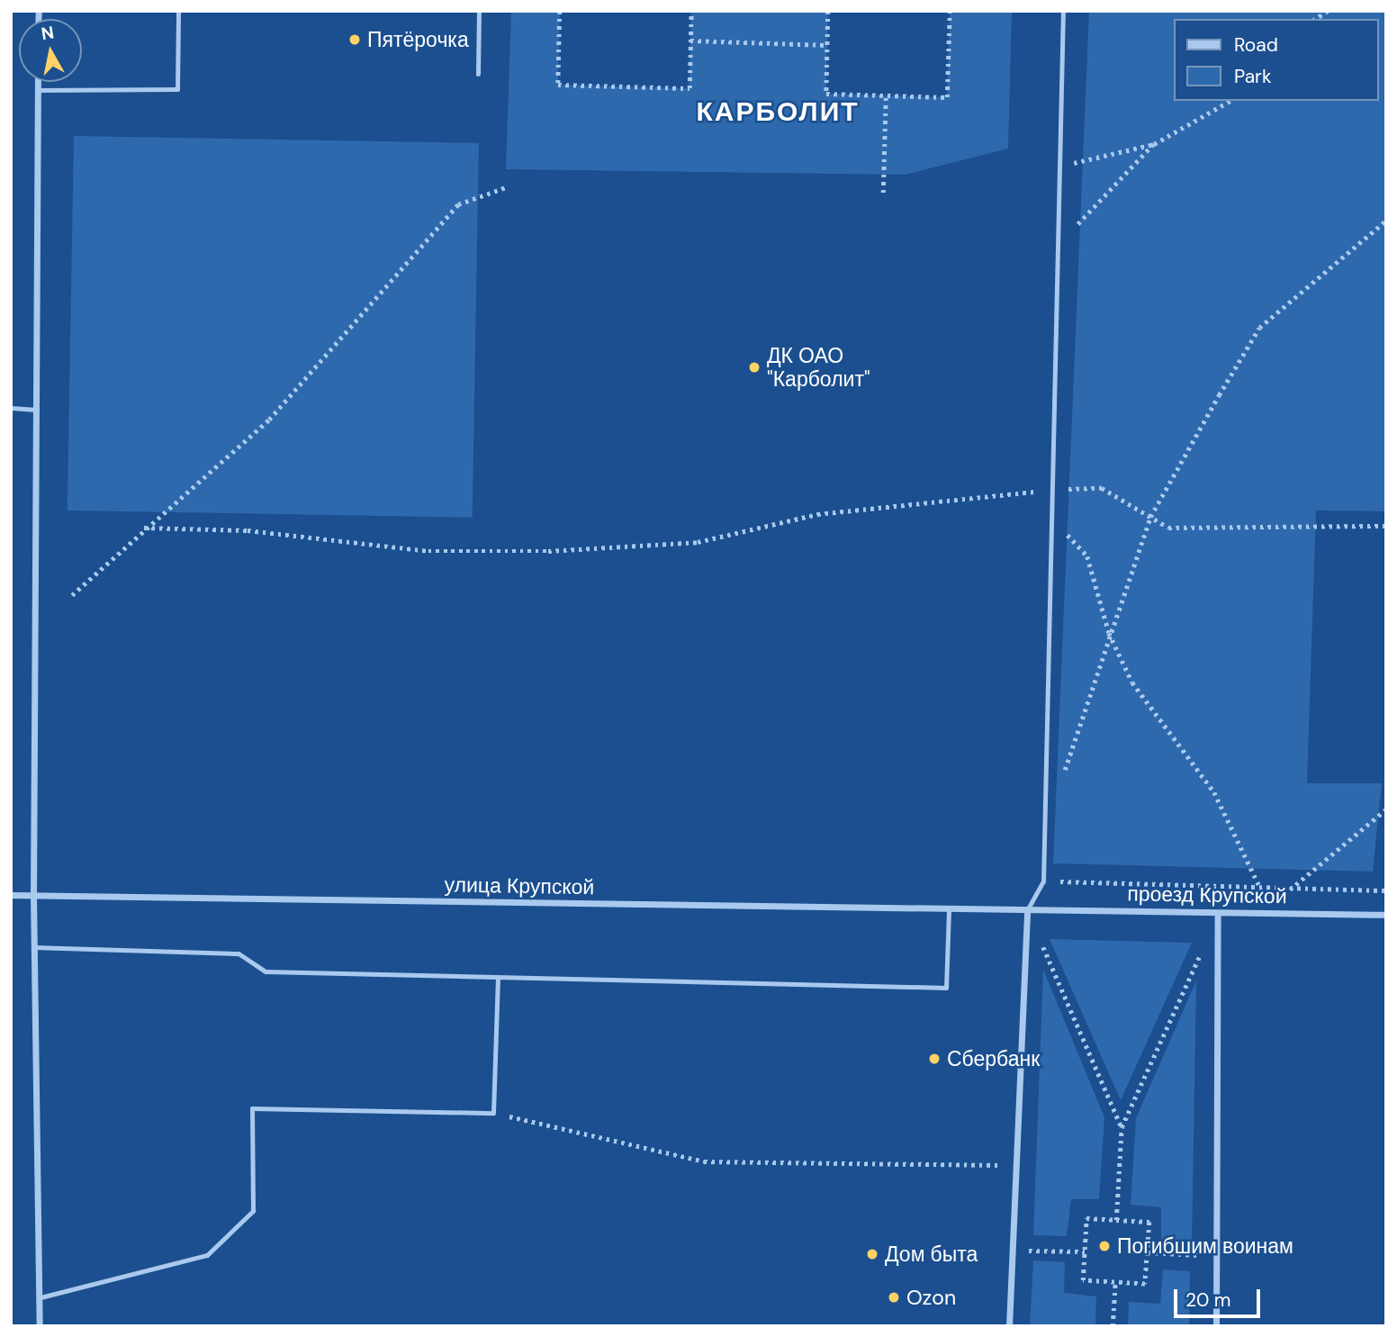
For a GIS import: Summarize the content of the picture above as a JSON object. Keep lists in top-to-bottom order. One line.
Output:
{"streets":{"street":["улица Крупской","проезд Крупской"]},"crossings":[["улица Крупской","проезд Крупской"]],"districts":["КАРБОЛИТ"],"places":["Пятёрочка","ДК ОАО \"Карболит\"","Сбербанк","Погибшим воинам","Дом быта","Ozon"],"legend":["Road","Park"],"scale_bar":"20 m","north":"top"}
